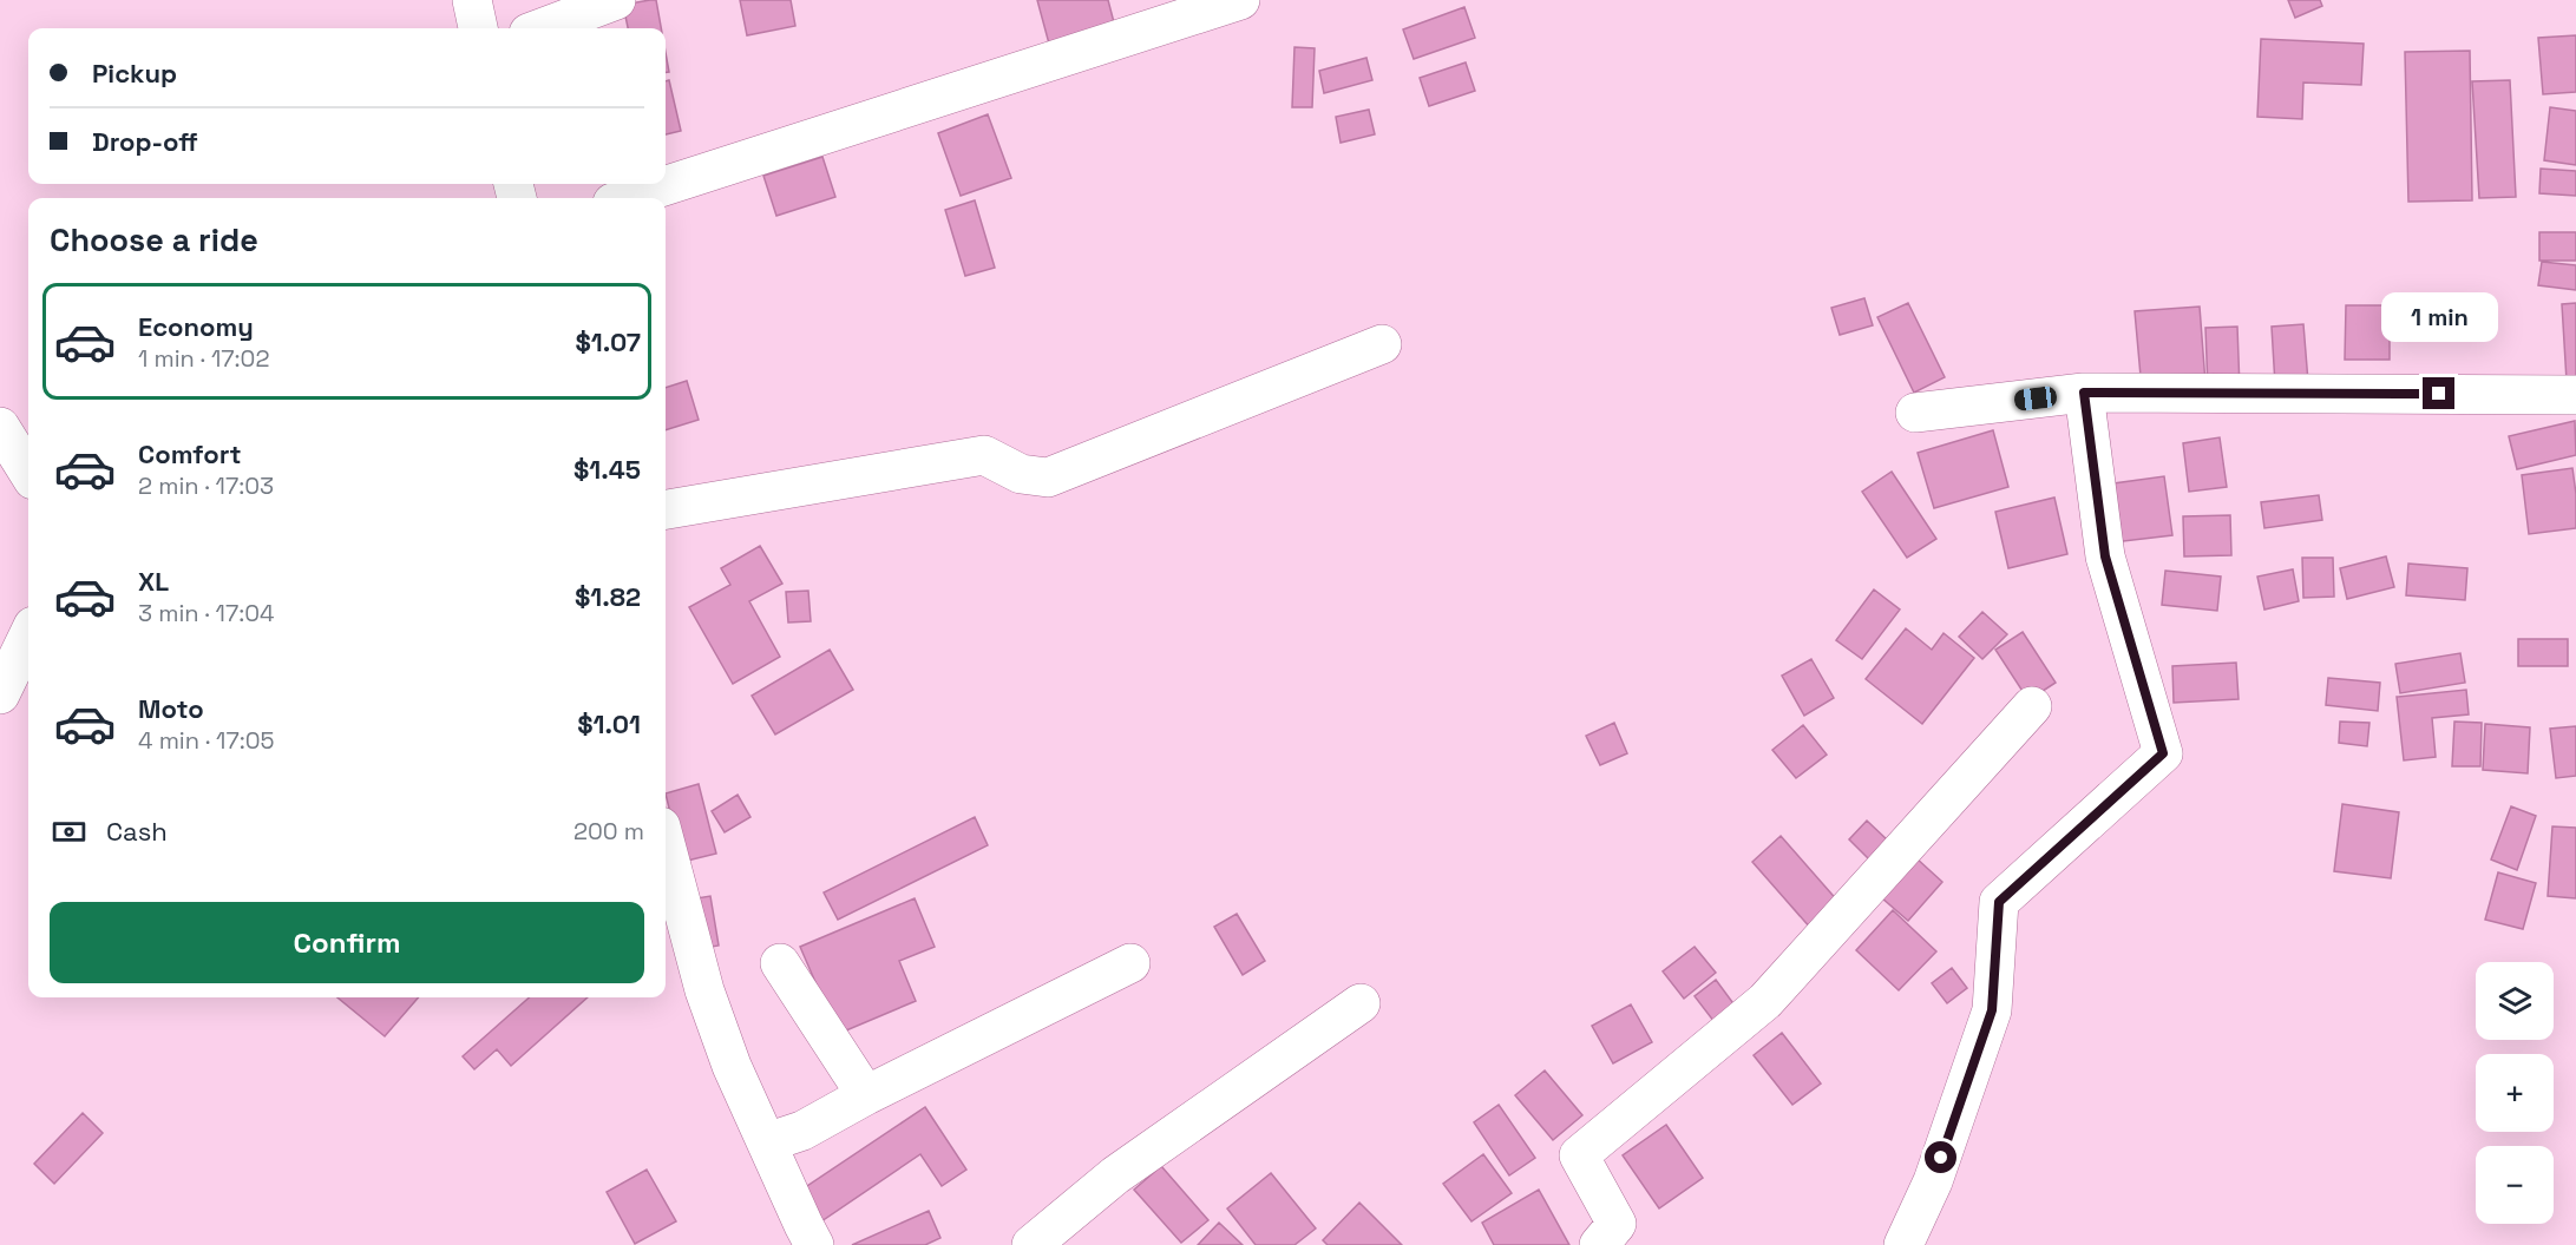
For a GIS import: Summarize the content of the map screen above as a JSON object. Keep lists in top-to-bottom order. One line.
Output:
{"page":{"banner":["Pickup","Drop-off"],"heading":"Choose a ride","list":[{"name":"Economy","note":"1 min · 17:02","value":"$1.07"},{"name":"Comfort","note":"2 min · 17:03","value":"$1.45"},{"name":"XL","note":"3 min · 17:04","value":"$1.82"},{"name":"Moto","note":"4 min · 17:05","value":"$1.01"}],"bubble":"1 min","pay":["Cash","200 m"],"buttons":"Confirm","map_buttons":["+","−"]}}
